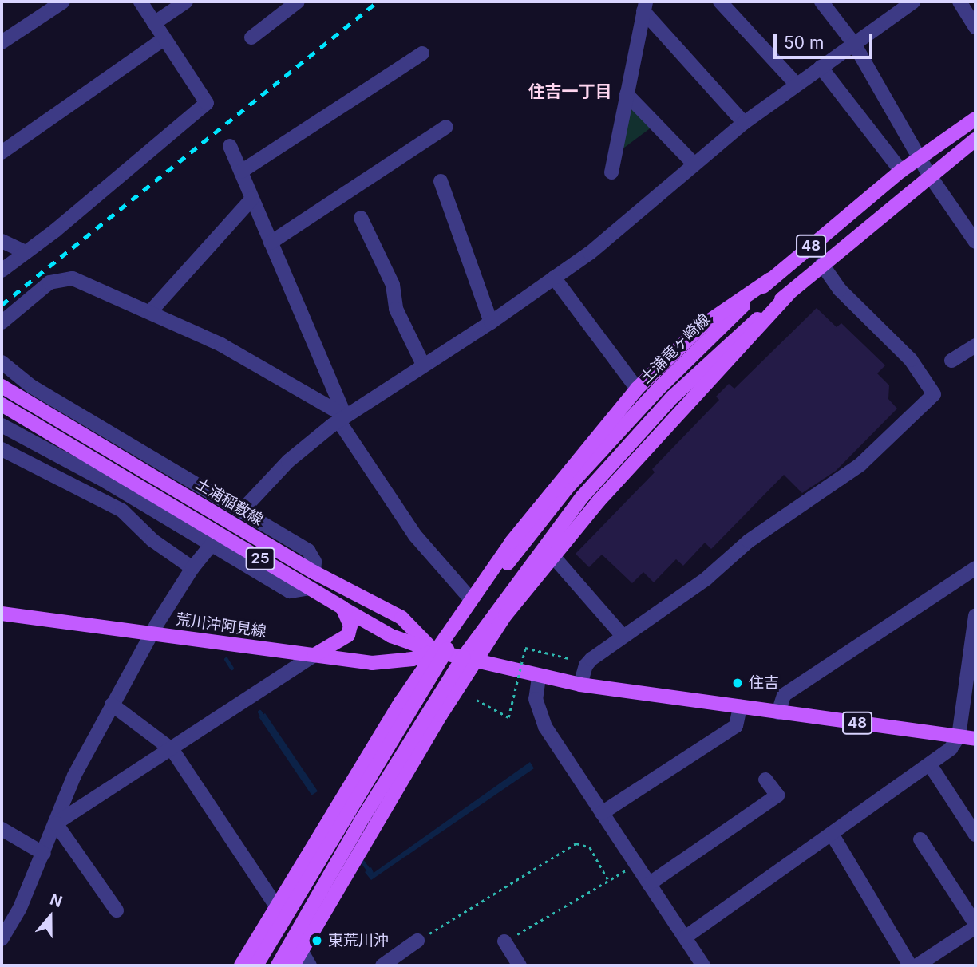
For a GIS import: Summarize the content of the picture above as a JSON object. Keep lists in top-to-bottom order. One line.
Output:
{"streets":{"main road":["48","土浦竜ヶ崎線","土浦稲敷線","25","荒川沖阿見線"]},"crossings":[["48","25"],["土浦竜ヶ崎線","土浦稲敷線"],["土浦竜ヶ崎線","25"],["土浦竜ヶ崎線","荒川沖阿見線"],["土浦稲敷線","25"],["土浦稲敷線","荒川沖阿見線"],["25","荒川沖阿見線"]],"districts":["住吉一丁目"],"places":["住吉","東荒川沖"],"scale_bar":"50 m","north":"top"}
